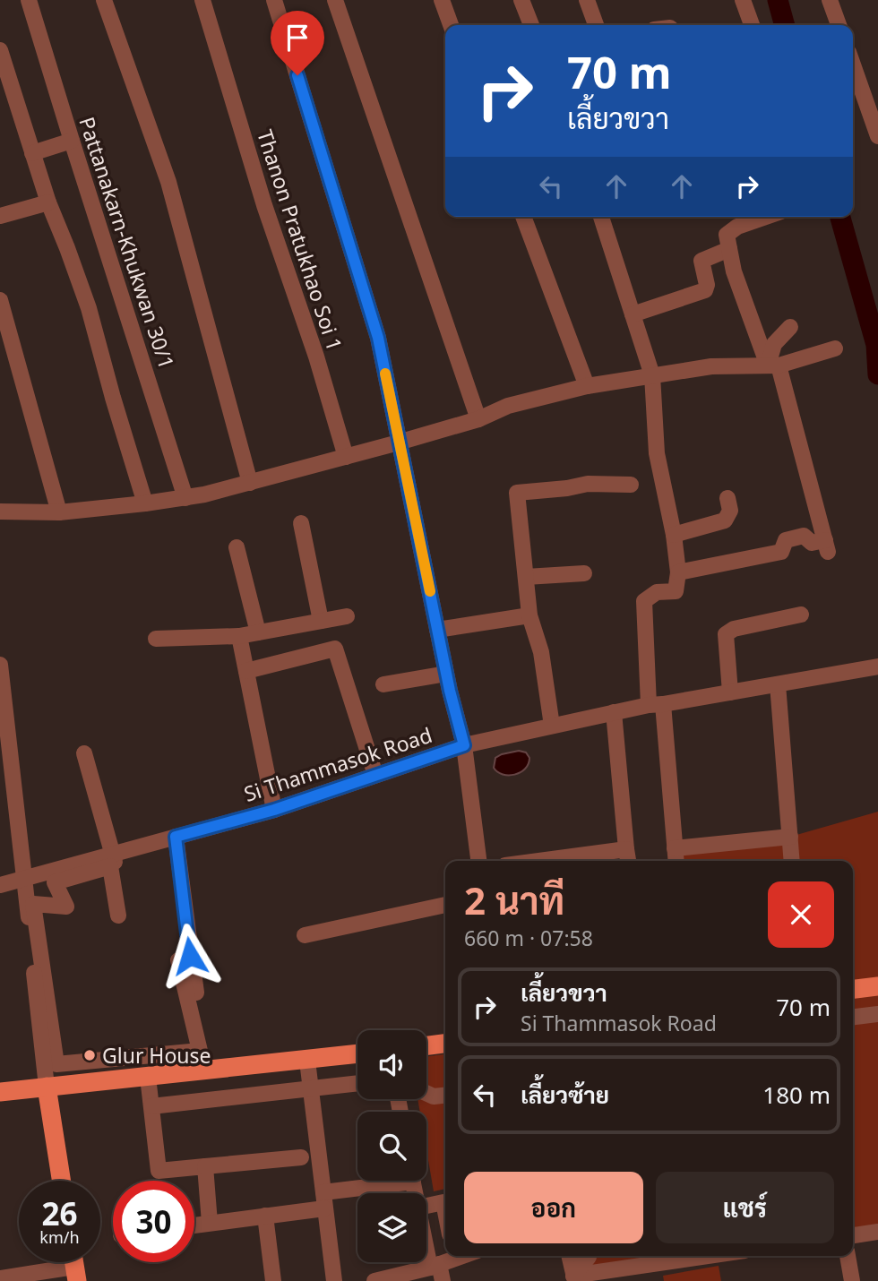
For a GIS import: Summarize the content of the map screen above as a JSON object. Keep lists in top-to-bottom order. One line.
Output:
{"streets":{"street":["Thanon Pratukhao Soi 1","Pattanakarn-Khukwan 30/1","Si Thammasok Road"]},"places":["Glur House"],"page":{"turn":["70 m","เลี้ยวขวา"],"heading":["2 นาที","660 m · 07:58"],"list":[{"name":"เลี้ยวขวา","note":"Si Thammasok Road","value":"70 m"},{"name":"เลี้ยวซ้าย","value":"180 m"}],"buttons":["ออก","แชร์"],"speed":"26 km/h","limit":"30"}}
